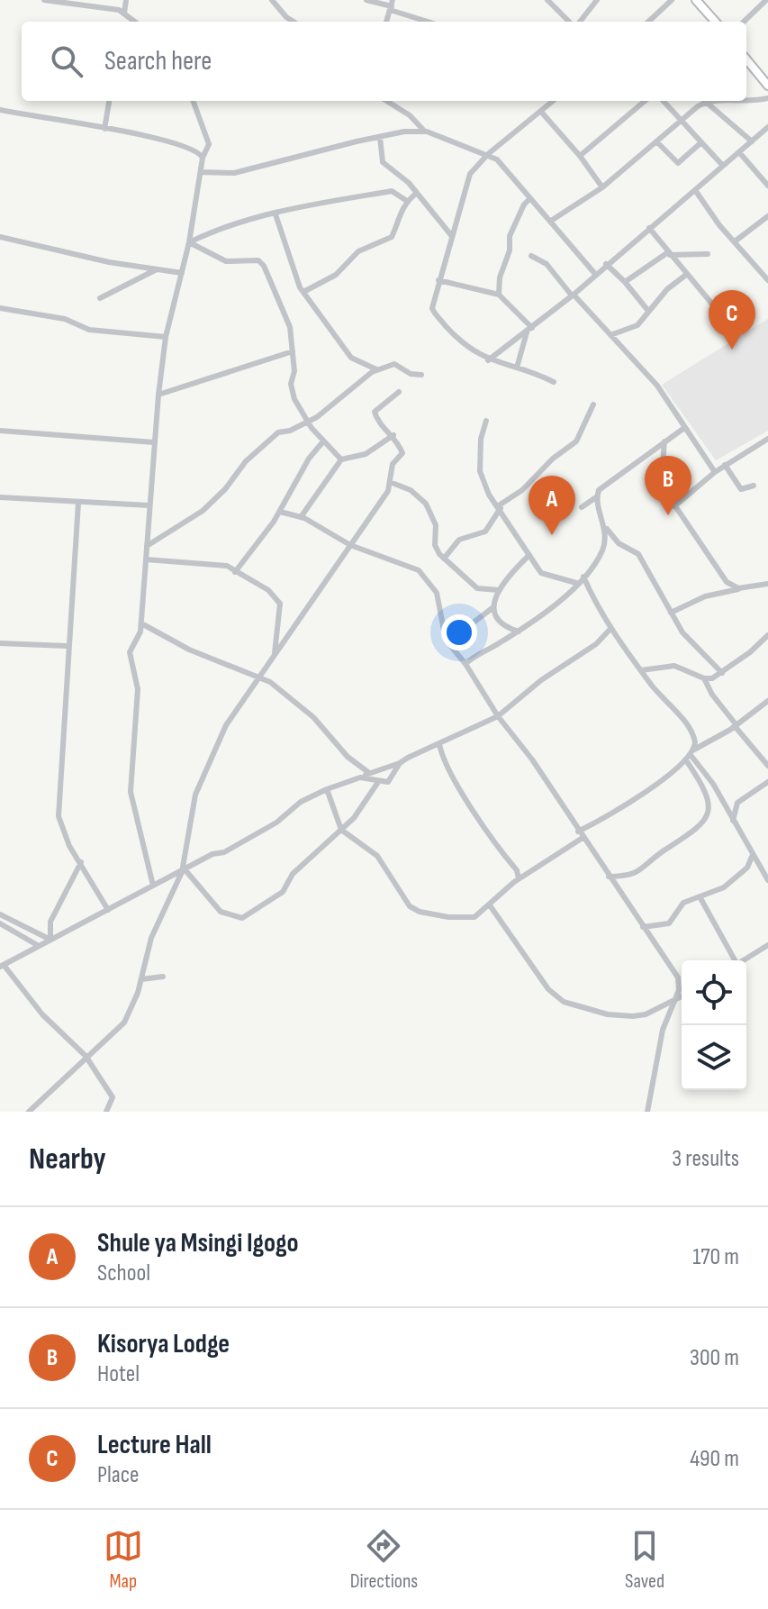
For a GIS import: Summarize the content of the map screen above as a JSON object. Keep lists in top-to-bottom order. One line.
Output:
{"page":{"search":"Search here","pins":["C","B","A"],"heading":["Nearby","3 results"],"list":[{"mark":"A","name":"Shule ya Msingi Igogo","note":"School","value":"170 m"},{"mark":"B","name":"Kisorya Lodge","note":"Hotel","value":"300 m"},{"mark":"C","name":"Lecture Hall","note":"Place","value":"490 m"}],"nav":["Map","Directions","Saved"]}}
